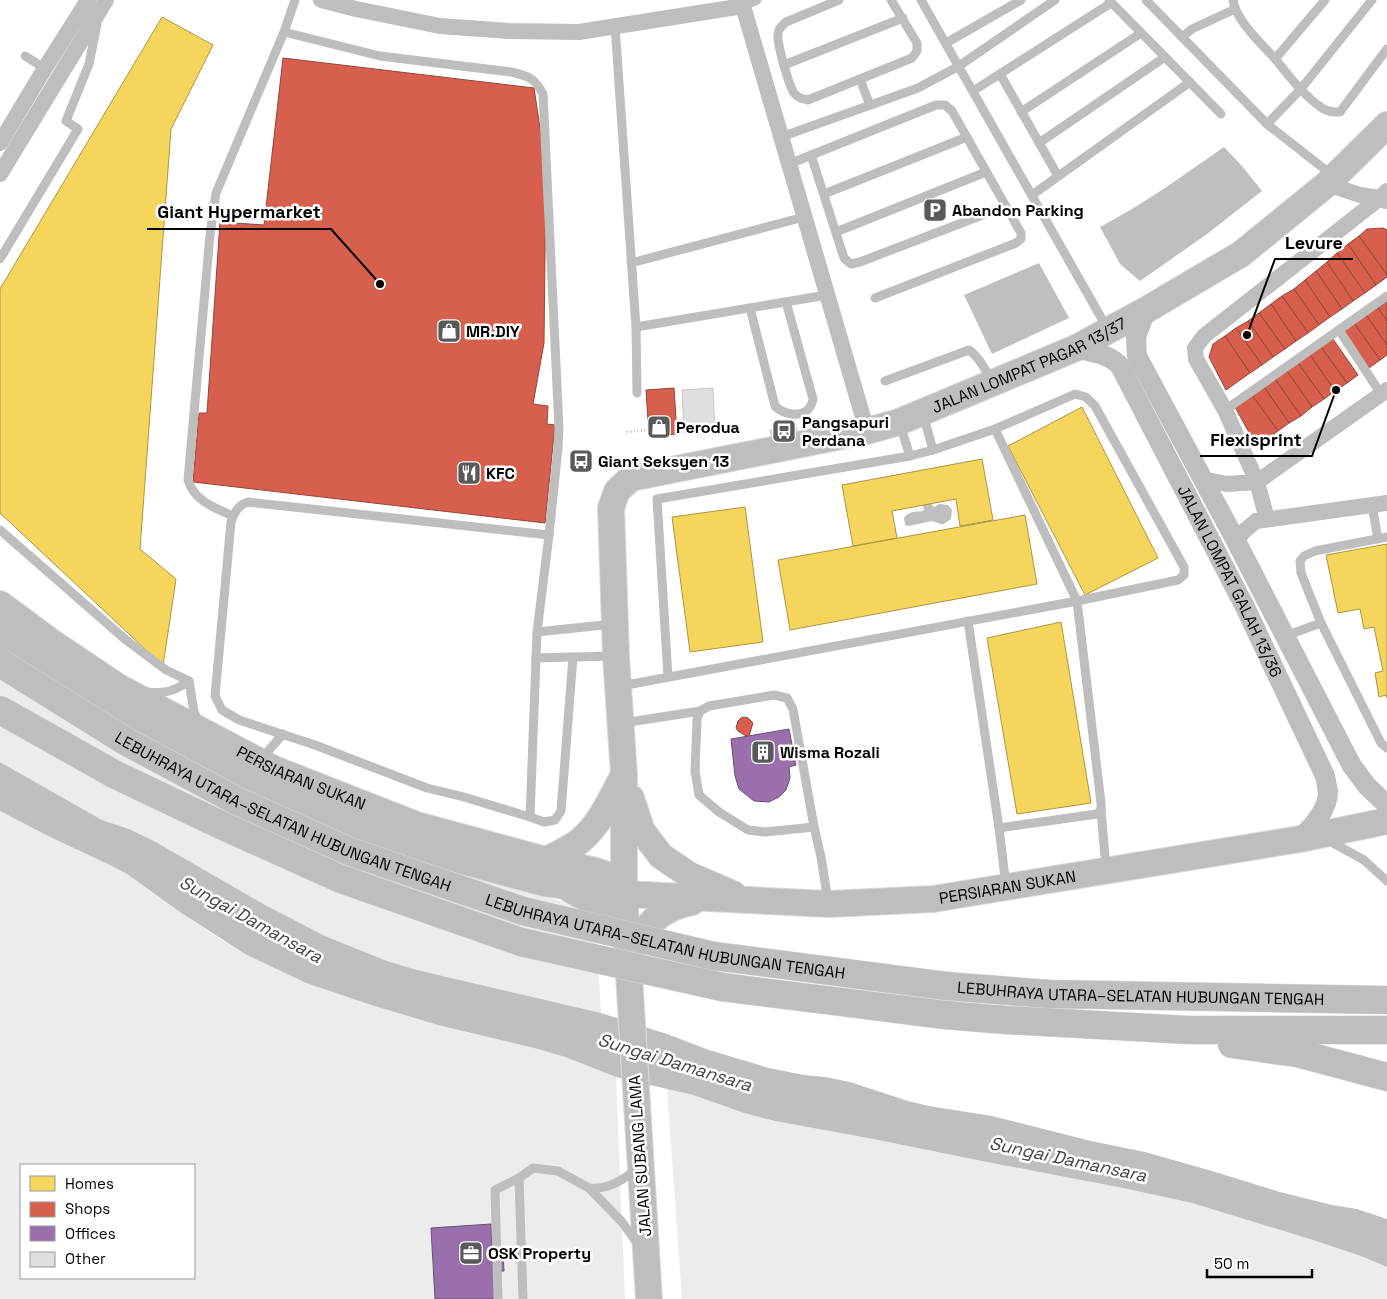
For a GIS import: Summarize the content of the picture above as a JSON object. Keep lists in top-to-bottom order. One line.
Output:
{"streets":{"highway":["LEBUHRAYA UTARA–SELATAN HUBUNGAN TENGAH"],"main road":["JALAN LOMPAT PAGAR 13/37","PERSIARAN SUKAN","JALAN SUBANG LAMA"],"street":["JALAN LOMPAT GALAH 13/36"]},"crossings":[["JALAN LOMPAT PAGAR 13/37","JALAN LOMPAT GALAH 13/36"],["JALAN LOMPAT GALAH 13/36","PERSIARAN SUKAN"],["PERSIARAN SUKAN","JALAN SUBANG LAMA"]],"water":["Sungai Damansara"],"places":{"parking":["Abandon Parking"],"other":["Giant Hypermarket","Levure","Flexisprint"],"shop":["MR.DIY","Perodua"],"bus stop":["Pangsapuri Perdana","Giant Seksyen 13"],"restaurant":["KFC"],"building":["Wisma Rozali"],"office":["OSK Property"]},"legend":["Homes","Shops","Offices","Other"],"scale_bar":"50 m"}
